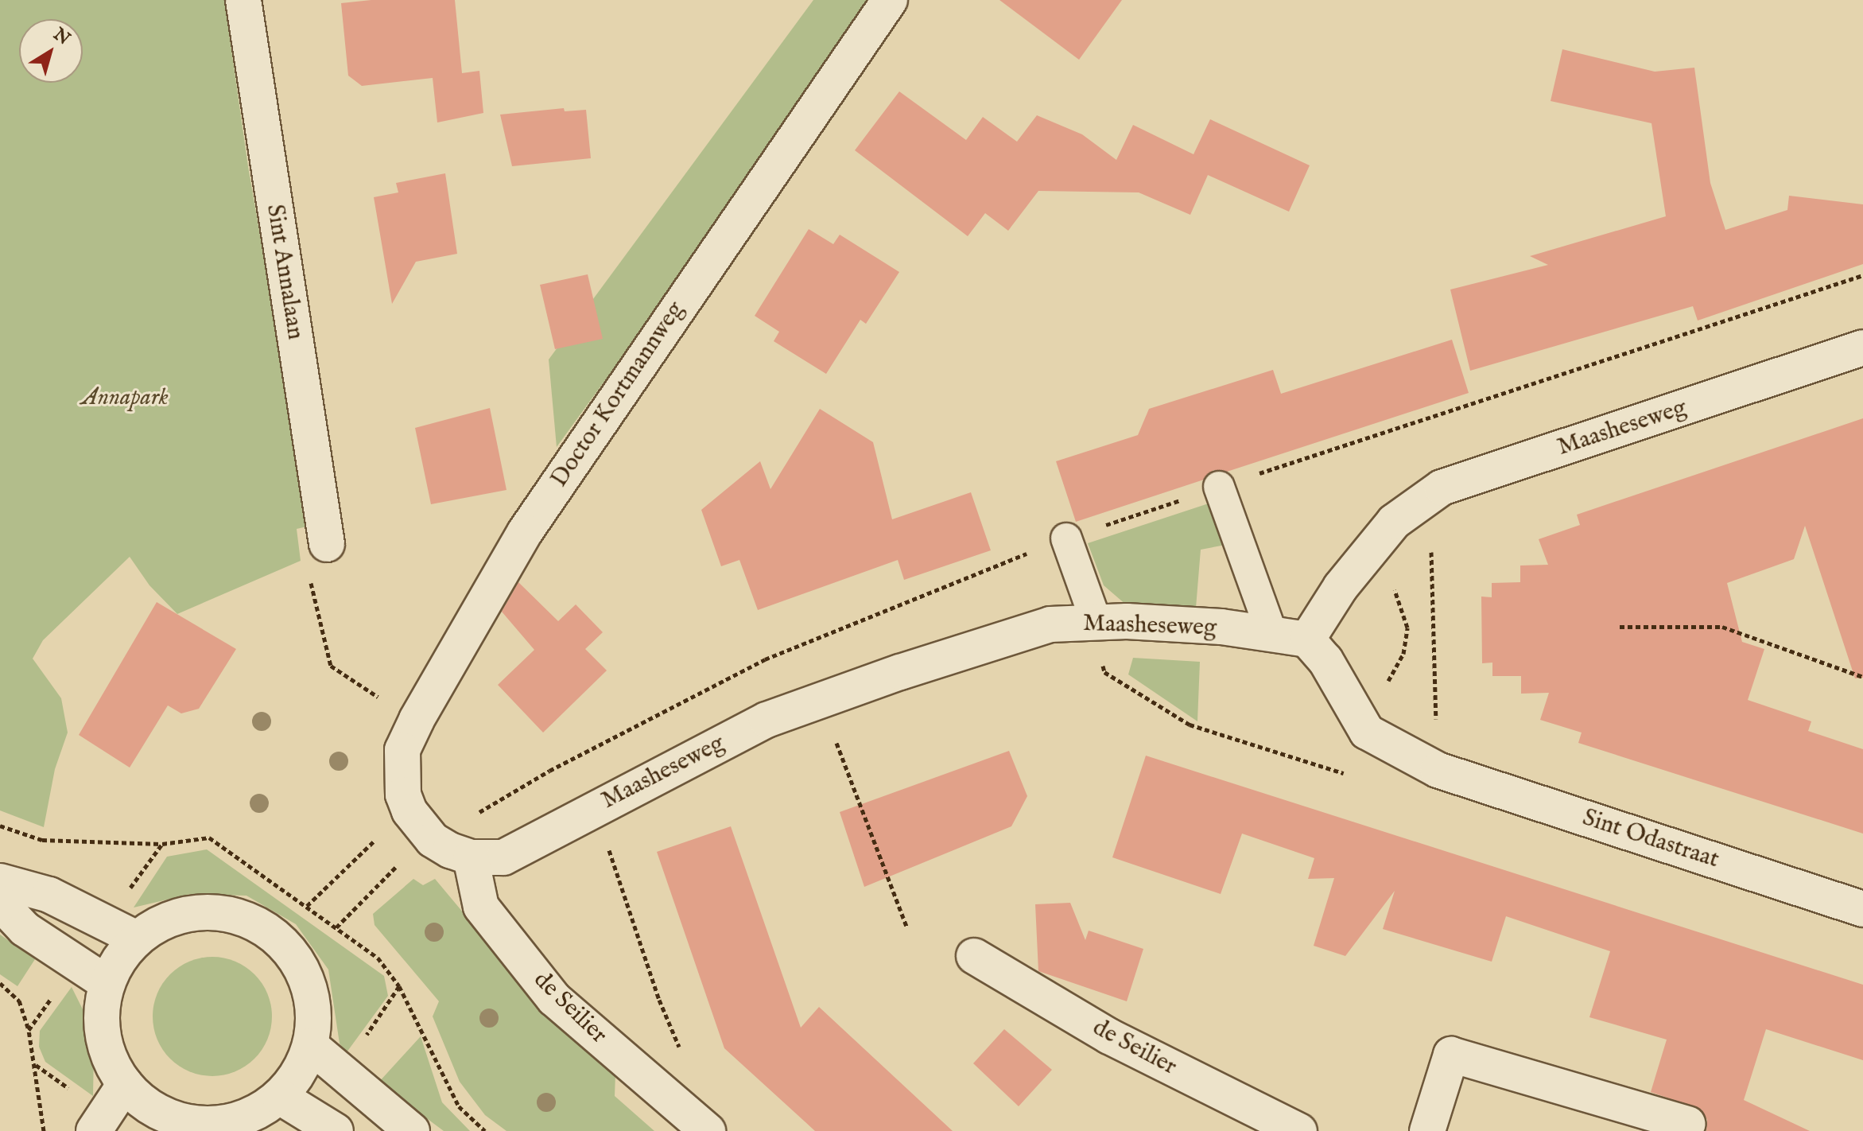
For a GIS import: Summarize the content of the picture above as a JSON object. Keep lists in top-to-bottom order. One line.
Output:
{"streets":{"street":["Sint Annalaan","Doctor Kortmannweg","Maasheseweg","Sint Odastraat","de Seilier"]},"crossings":[["Doctor Kortmannweg","Maasheseweg"],["Maasheseweg","Sint Odastraat"],["Maasheseweg","de Seilier"]],"parks":["Annapark"],"north":"top right"}
